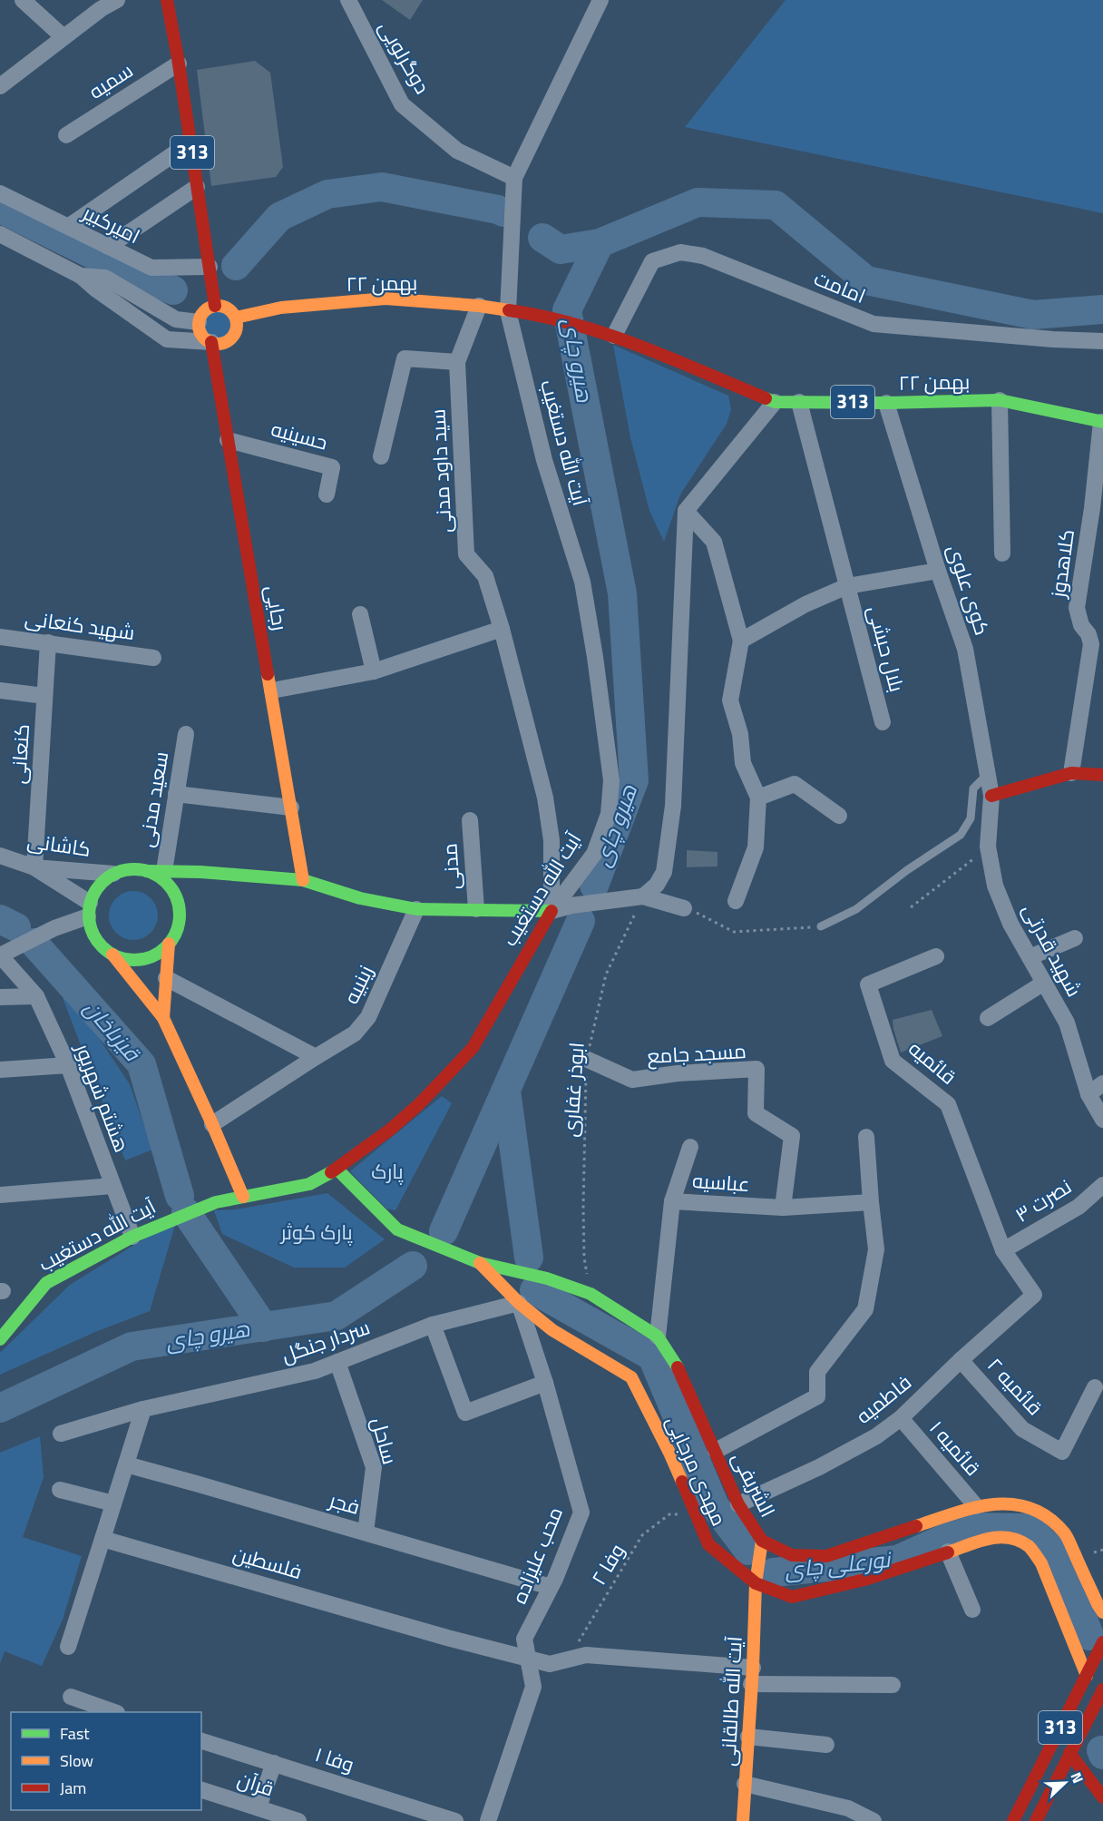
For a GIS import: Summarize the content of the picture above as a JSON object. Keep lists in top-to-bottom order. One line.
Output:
{"streets":{"main road":["313","۲۲ بهمن","آیت الله دستغیب","رجایی","مهدی مرجایی","الشریفی","آیت الله طالقانی"],"street":["دوگرلویی","سمیه","امیرکبیر","امامت","حسینیه","سید داود مدنی","کلاهدوز","کوی علوی","شهید کنعانی","بلال حبشی","کنعانی","سعید مدنی","کاشانی","مدنی","شهید قدرتی","زینبیه","مسجد جامع","قائمیه","هشتم شهریور","عباسیه","نصرت ۳","سردار جنگل","قائمیه ۲","فاطمیه","ساحل","قائمیه ۱","فجر","محب علیزاده","فلسطین","وفا ۱","قرآن"],"path":["ابوذر غفاری","وفا ۲"]},"crossings":[["دوگرلویی","آیت الله دستغیب"],["سمیه","313"],["313","امیرکبیر"],["313","۲۲ بهمن"],["313","رجایی"],["313","مهدی مرجایی"],["۲۲ بهمن","امامت"],["۲۲ بهمن","آیت الله دستغیب"],["۲۲ بهمن","سید داود مدنی"],["۲۲ بهمن","کلاهدوز"],["۲۲ بهمن","کوی علوی"],["۲۲ بهمن","رجایی"],["۲۲ بهمن","بلال حبشی"],["حسینیه","رجایی"],["آیت الله دستغیب","سید داود مدنی"],["آیت الله دستغیب","هشتم شهریور"],["کوی علوی","شهید قدرتی"],["شهید کنعانی","کنعانی"],["کنعانی","کاشانی"],["مسجد جامع","ابوذر غفاری"],["مسجد جامع","عباسیه"],["قائمیه","نصرت ۳"],["قائمیه","فاطمیه"],["ابوذر غفاری","الشریفی"],["عباسیه","الشریفی"],["سردار جنگل","ساحل"],["سردار جنگل","مهدی مرجایی"],["سردار جنگل","محب علیزاده"],["قائمیه ۲","فاطمیه"],["فاطمیه","قائمیه ۱"],["فاطمیه","الشریفی"],["ساحل","فجر"],["قائمیه ۱","الشریفی"],["مهدی مرجایی","الشریفی"],["مهدی مرجایی","محب علیزاده"],["مهدی مرجایی","وفا ۲"],["مهدی مرجایی","آیت الله طالقانی"],["الشریفی","آیت الله طالقانی"],["فجر","محب علیزاده"],["محب علیزاده","فلسطین"],["فلسطین","وفا ۲"]],"water":["هیرو چای","قیزباخان","نورعلی چای"],"parks":["پارک","پارک کوثر"],"legend":["Fast","Slow","Jam"],"north":"top right"}
